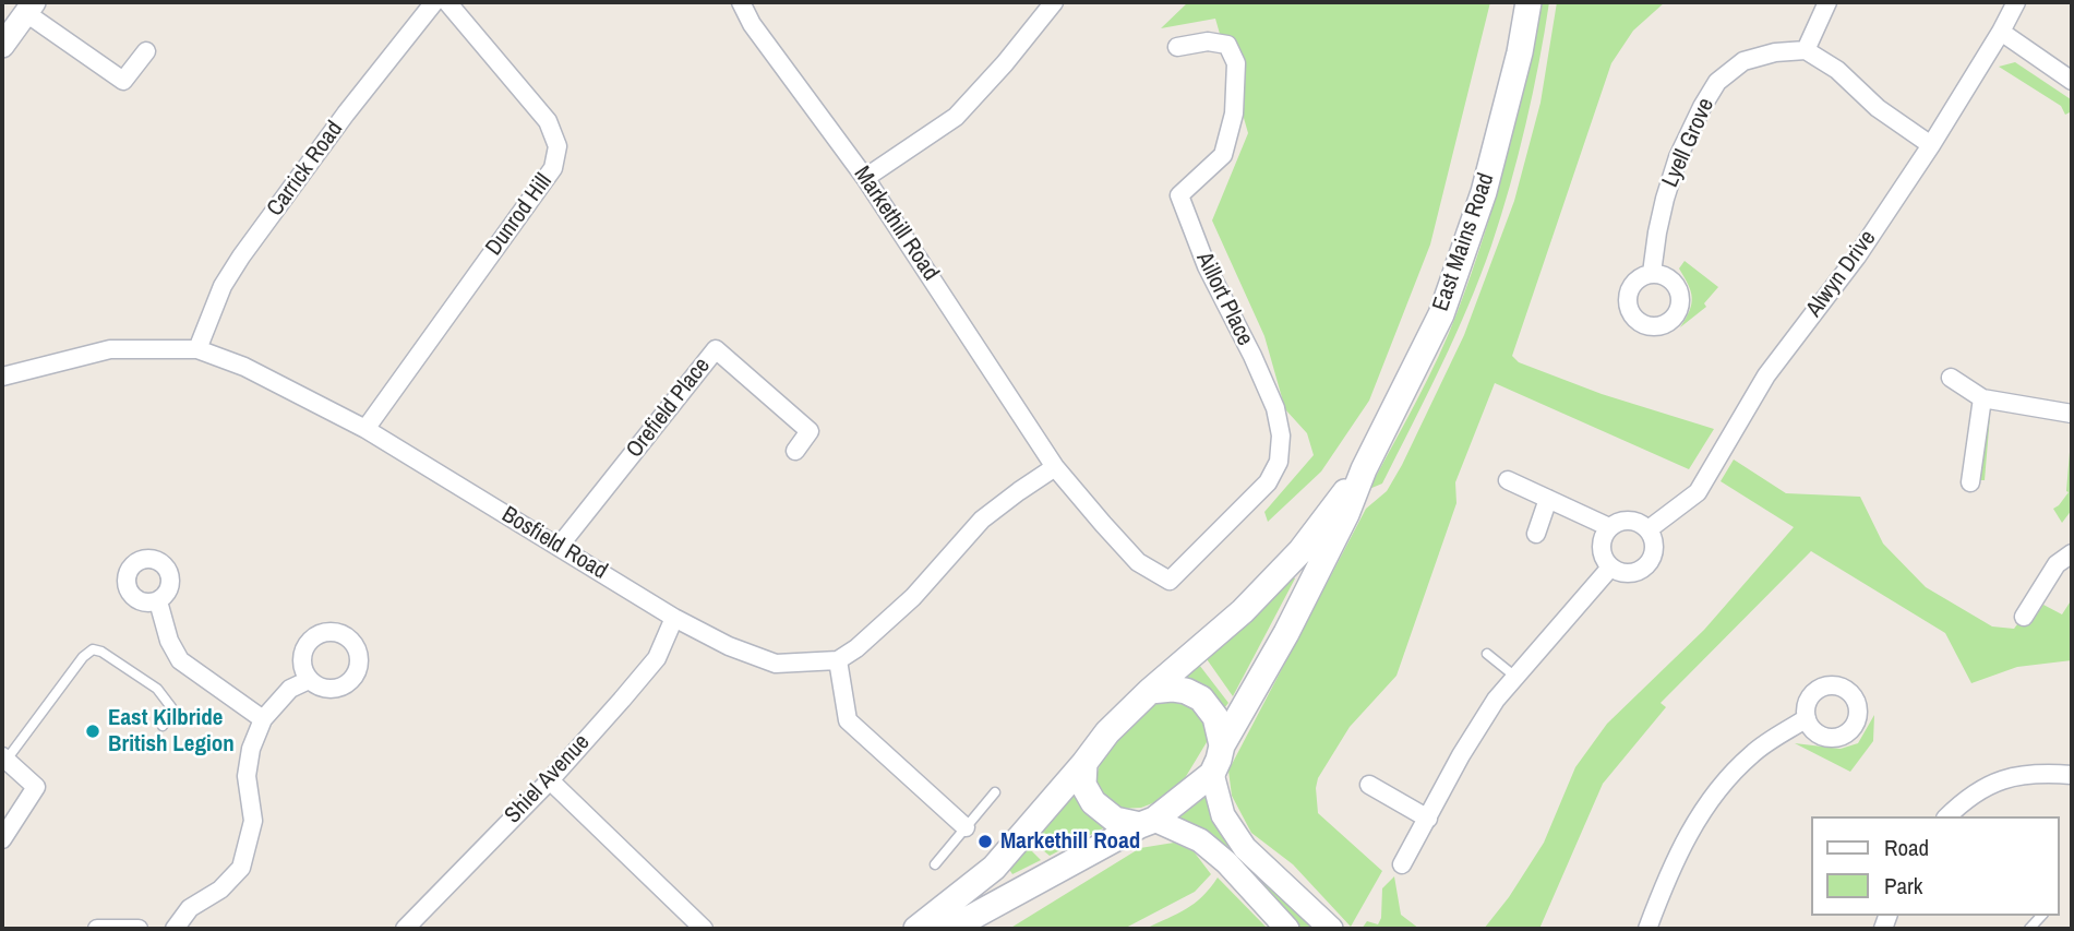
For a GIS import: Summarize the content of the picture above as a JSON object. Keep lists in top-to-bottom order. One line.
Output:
{"streets":{"main road":["East Mains Road"],"street":["Lyell Grove","Carrick Road","Dunrod Hill","Markethill Road","Alwyn Drive","Aillort Place","Orefield Place","Bosfield Road","Shiel Avenue"]},"crossings":[["Carrick Road","Bosfield Road"],["Dunrod Hill","Bosfield Road"],["Markethill Road","Aillort Place"],["Orefield Place","Bosfield Road"],["Bosfield Road","Shiel Avenue"]],"places":["East Kilbride British Legion","Markethill Road"],"legend":["Road","Park"]}
